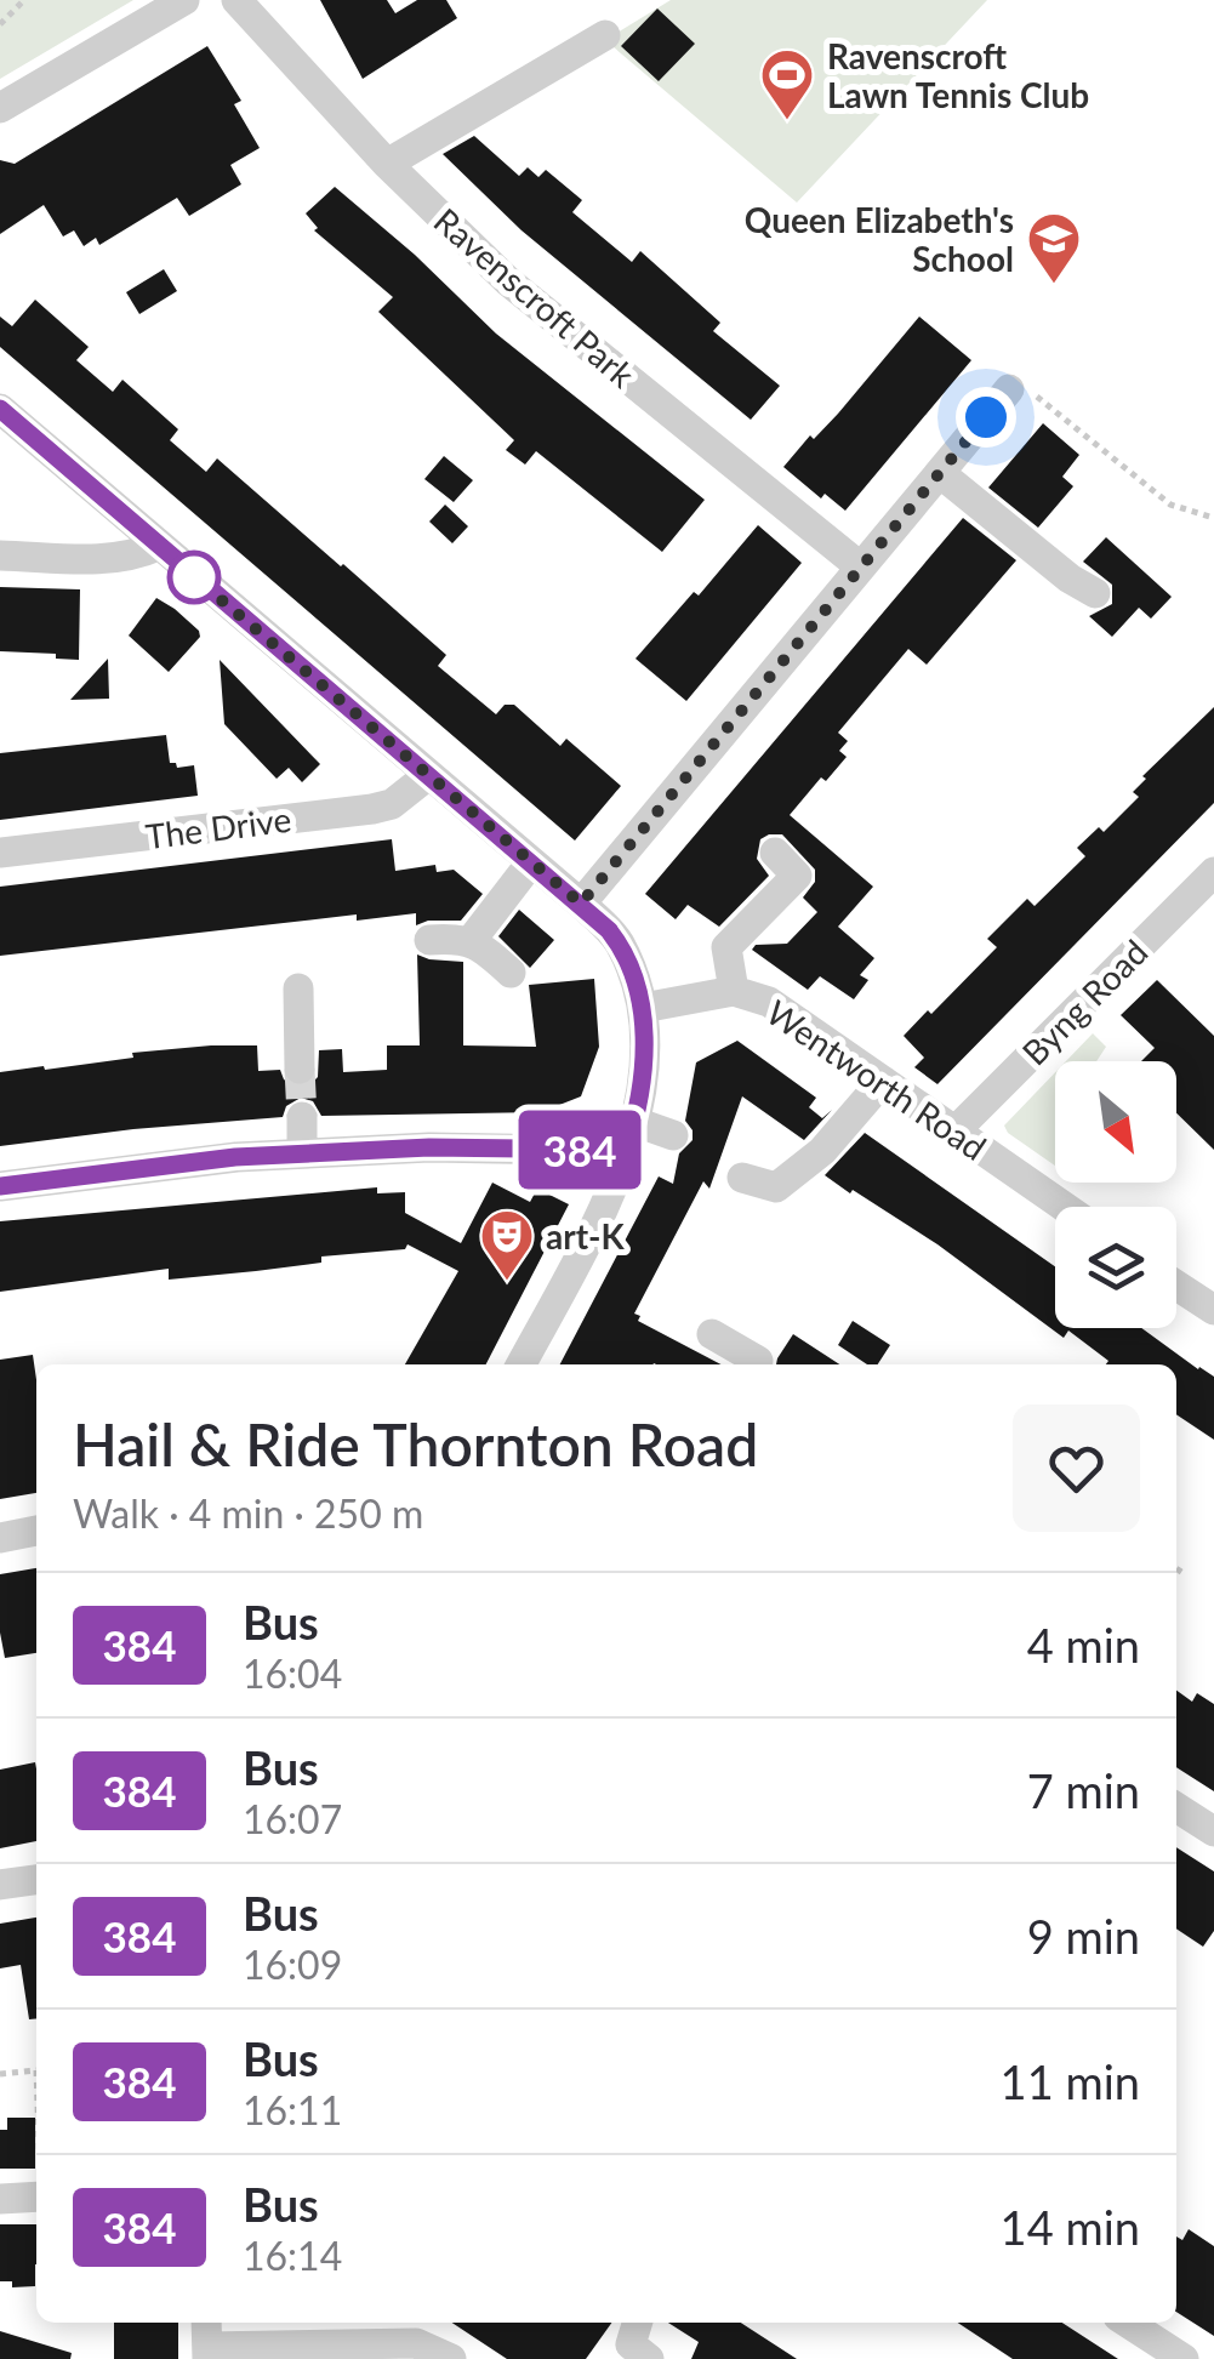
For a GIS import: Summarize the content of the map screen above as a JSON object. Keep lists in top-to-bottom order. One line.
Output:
{"streets":{"street":["Ravenscroft Park","The Drive","Byng Road","Wentworth Road"]},"crossings":[["Byng Road","Wentworth Road"]],"places":{"sports":["Ravenscroft Lawn Tennis Club"],"school or university":["Queen Elizabeth's School"],"theatre":["art-K"]},"lines":["bus line 384"],"north":"bottom right","page":{"on_map":"384","heading":["Hail & Ride Thornton Road","Walk · 4 min · 250 m"],"list":[{"mark":"384","name":"Bus","note":"16:04","value":"4 min"},{"mark":"384","name":"Bus","note":"16:07","value":"7 min"},{"mark":"384","name":"Bus","note":"16:09","value":"9 min"},{"mark":"384","name":"Bus","note":"16:11","value":"11 min"},{"mark":"384","name":"Bus","note":"16:14","value":"14 min"}]}}
